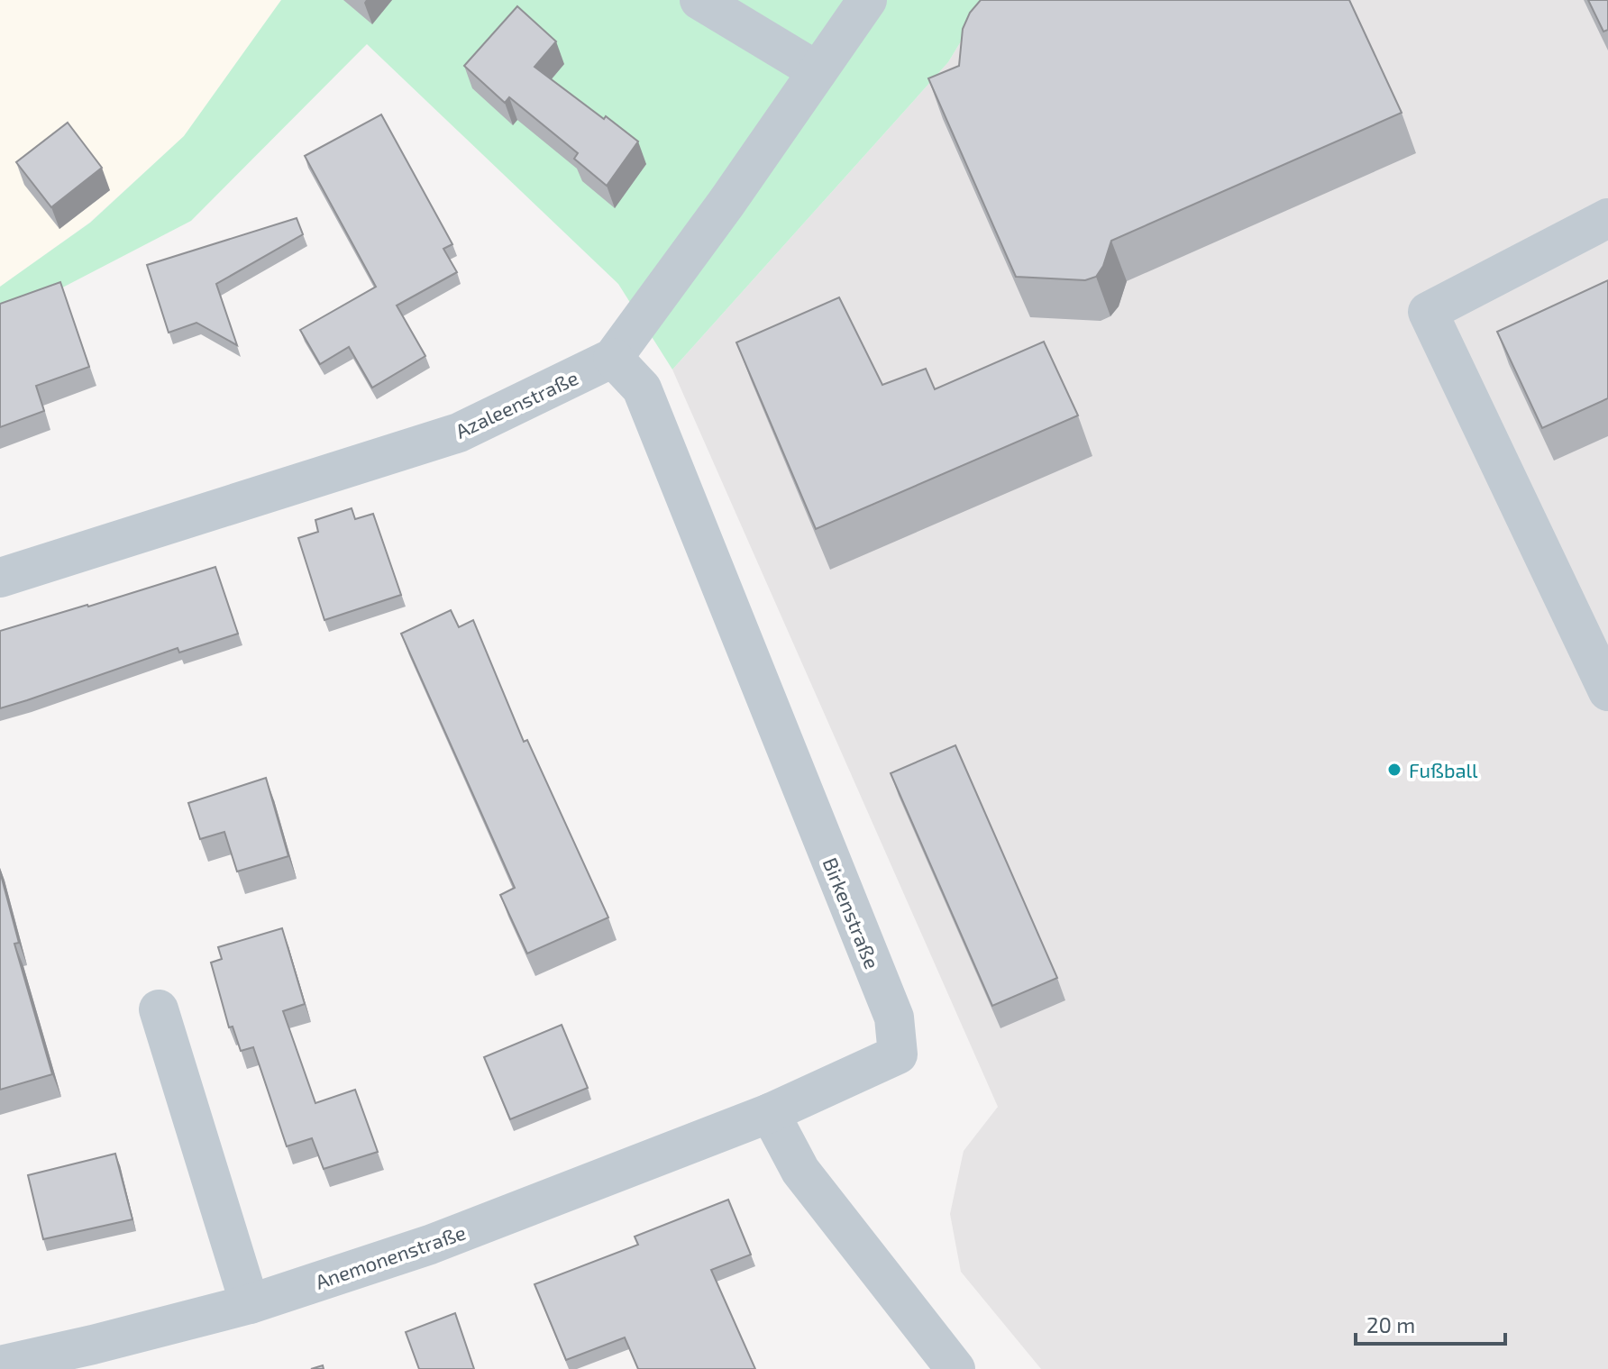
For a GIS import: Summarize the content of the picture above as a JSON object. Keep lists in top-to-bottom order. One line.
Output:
{"streets":{"street":["Azaleenstraße","Birkenstraße","Anemonenstraße"]},"crossings":[["Azaleenstraße","Birkenstraße"],["Birkenstraße","Anemonenstraße"]],"places":["Fußball"],"scale_bar":"20 m"}
